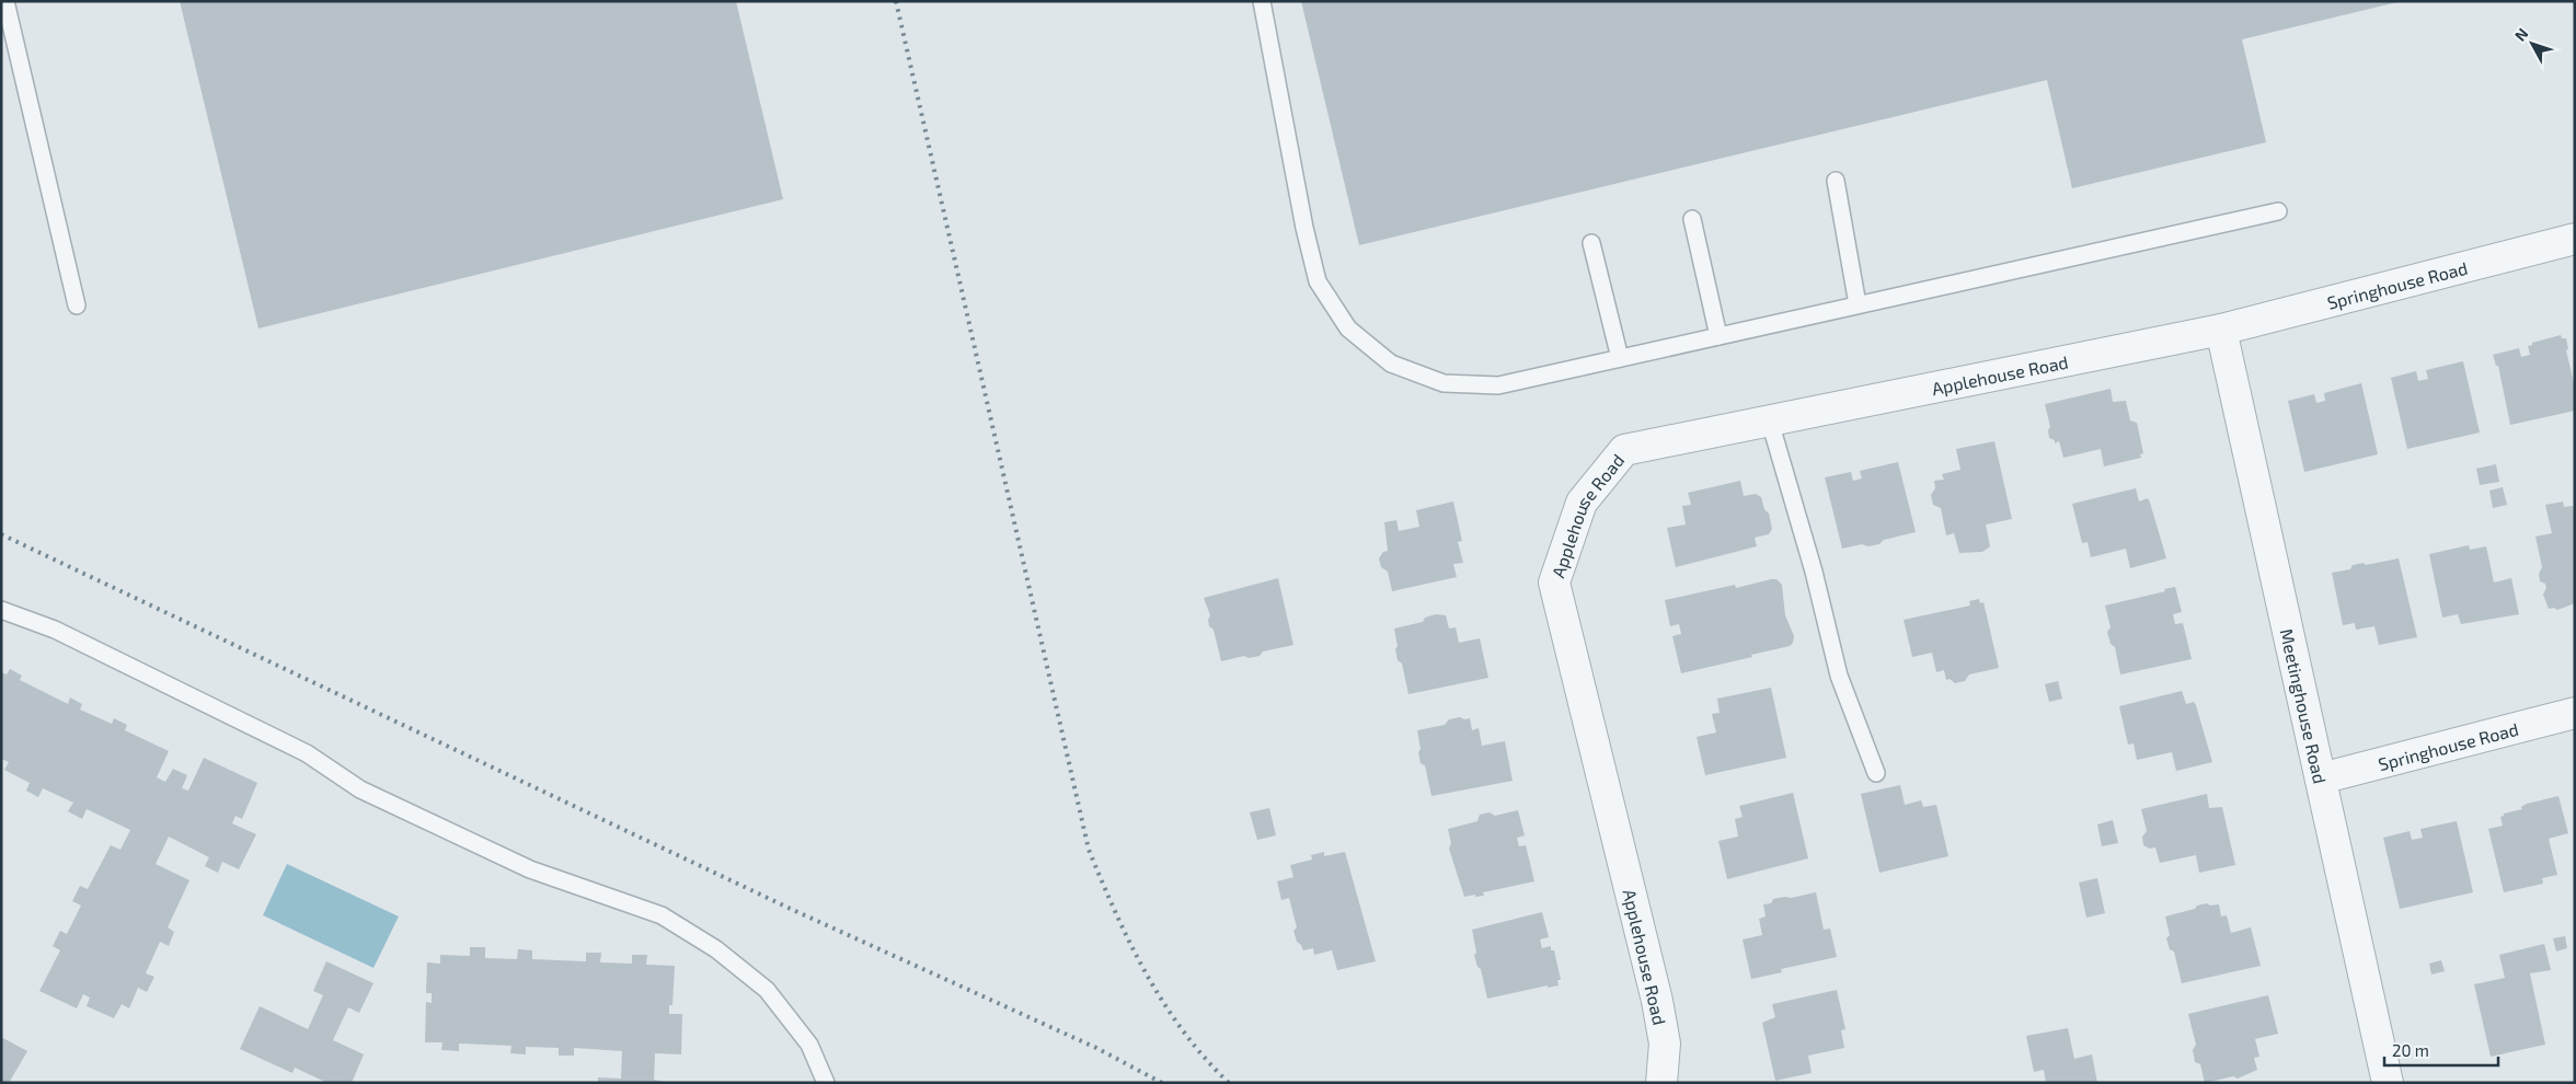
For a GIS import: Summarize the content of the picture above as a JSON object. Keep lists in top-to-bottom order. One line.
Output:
{"streets":{"street":["Springhouse Road","Applehouse Road","Meetinghouse Road"]},"crossings":[["Springhouse Road","Applehouse Road"],["Springhouse Road","Meetinghouse Road"],["Applehouse Road","Meetinghouse Road"]],"scale_bar":"20 m","north":"top left"}
